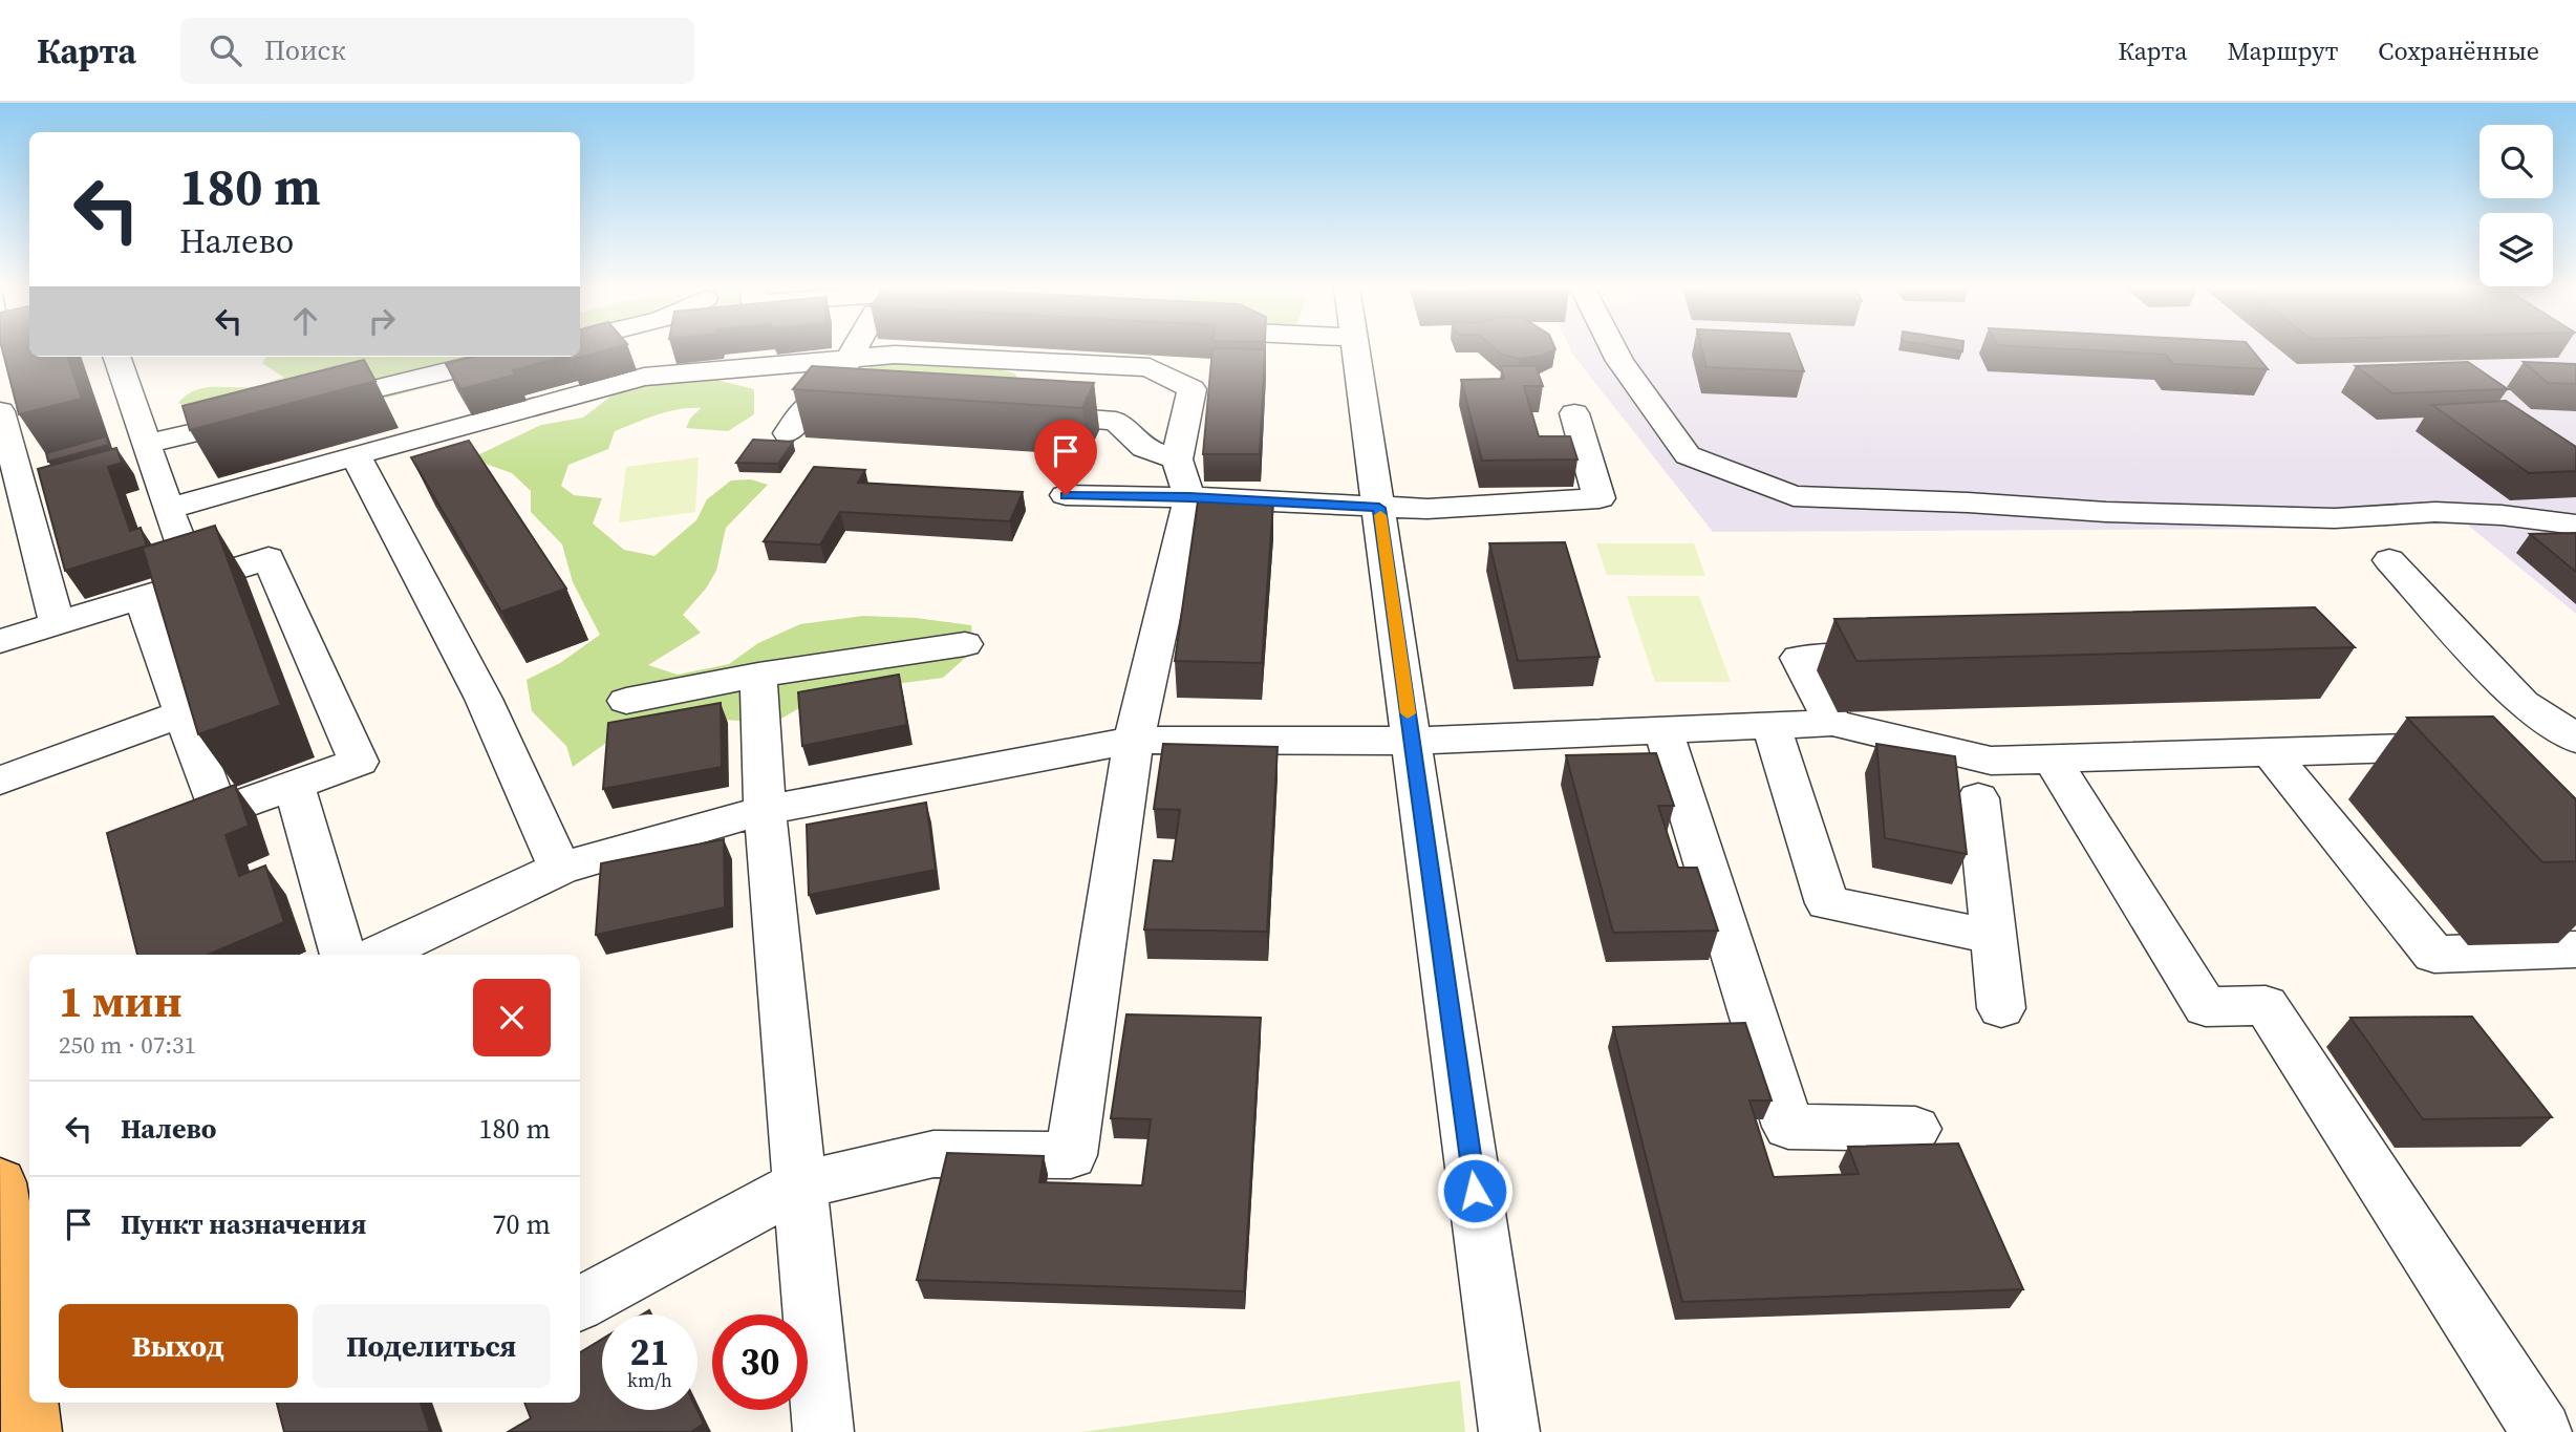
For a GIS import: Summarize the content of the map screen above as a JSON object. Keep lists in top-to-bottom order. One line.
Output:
{"page":{"header":"Карта","search":"Поиск","nav":["Карта","Маршрут","Сохранённые"],"turn":["180 m","Налево"],"heading":["1 мин","250 m · 07:31"],"list":[{"name":"Налево","value":"180 m"},{"name":"Пункт назначения","value":"70 m"}],"buttons":["Выход","Поделиться"],"speed":"21 km/h","limit":"30"}}
